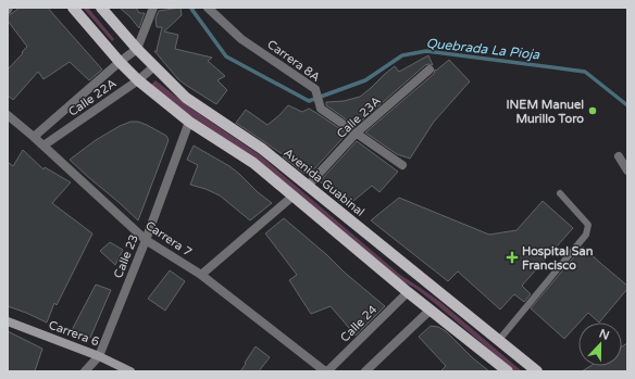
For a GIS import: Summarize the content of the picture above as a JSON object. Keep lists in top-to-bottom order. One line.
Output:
{"streets":{"main road":["Avenida Guabinal"],"street":["Carrera 8A","Calle 22A","Calle 23A","Carrera 7","Calle 23","Calle 24","Carrera 6"]},"crossings":[["Carrera 8A","Calle 23A"],["Calle 22A","Avenida Guabinal"],["Calle 22A","Carrera 7"],["Calle 23A","Avenida Guabinal"],["Carrera 7","Calle 23"],["Carrera 7","Calle 24"],["Calle 23","Carrera 6"]],"water":["Quebrada La Pioja"],"places":{"other":["INEM Manuel Murillo Toro"],"health":["Hospital San Francisco"]},"north":"top"}
